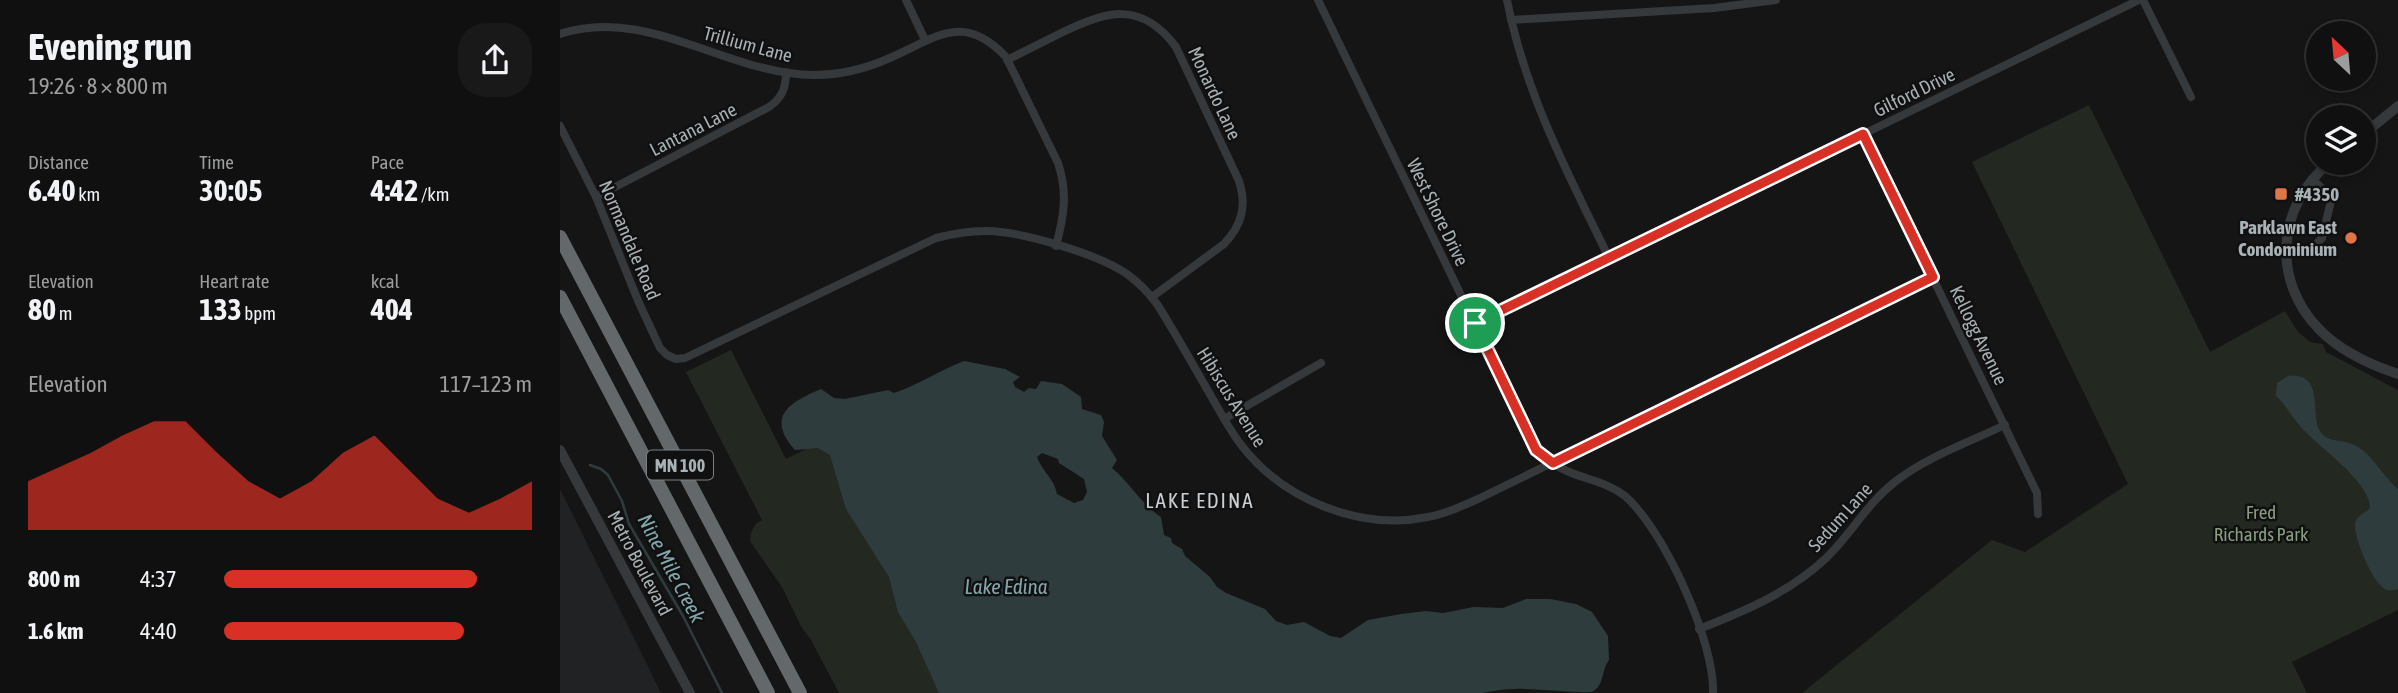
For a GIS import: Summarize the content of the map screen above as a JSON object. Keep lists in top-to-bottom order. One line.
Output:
{"streets":{"highway":["MN 100"],"street":["Trillium Lane","Gilford Drive","Monardo Lane","Lantana Lane","West Shore Drive","Normandale Road","Kellogg Avenue","Hibiscus Avenue","Sedum Lane","Metro Boulevard"]},"crossings":[["Trillium Lane","Monardo Lane"],["Trillium Lane","Lantana Lane"],["Trillium Lane","Hibiscus Avenue"],["Gilford Drive","West Shore Drive"],["Gilford Drive","Kellogg Avenue"],["Monardo Lane","Hibiscus Avenue"],["Lantana Lane","Normandale Road"],["West Shore Drive","Hibiscus Avenue"],["West Shore Drive","Sedum Lane"],["Normandale Road","Hibiscus Avenue"],["Kellogg Avenue","Hibiscus Avenue"],["Kellogg Avenue","Sedum Lane"]],"districts":["LAKE EDINA"],"water":["Nine Mile Creek","Lake Edina"],"parks":["Fred Richards Park"],"places":{"transit":["#4350"],"other":["Parklawn East Condominium"]},"north":"top left","page":{"heading":["Evening run","19:26 · 8 × 800 m"],"stats":[["Distance","6.40 km"],["Time","30:05"],["Pace","4:42 /km"],["Elevation","80 m"],["Heart rate","133 bpm"],["kcal","404"]],"chart":["Elevation","117–123 m"],"list":[{"name":"800 m","note":"4:37"},{"name":"1.6 km","note":"4:40"}]}}
